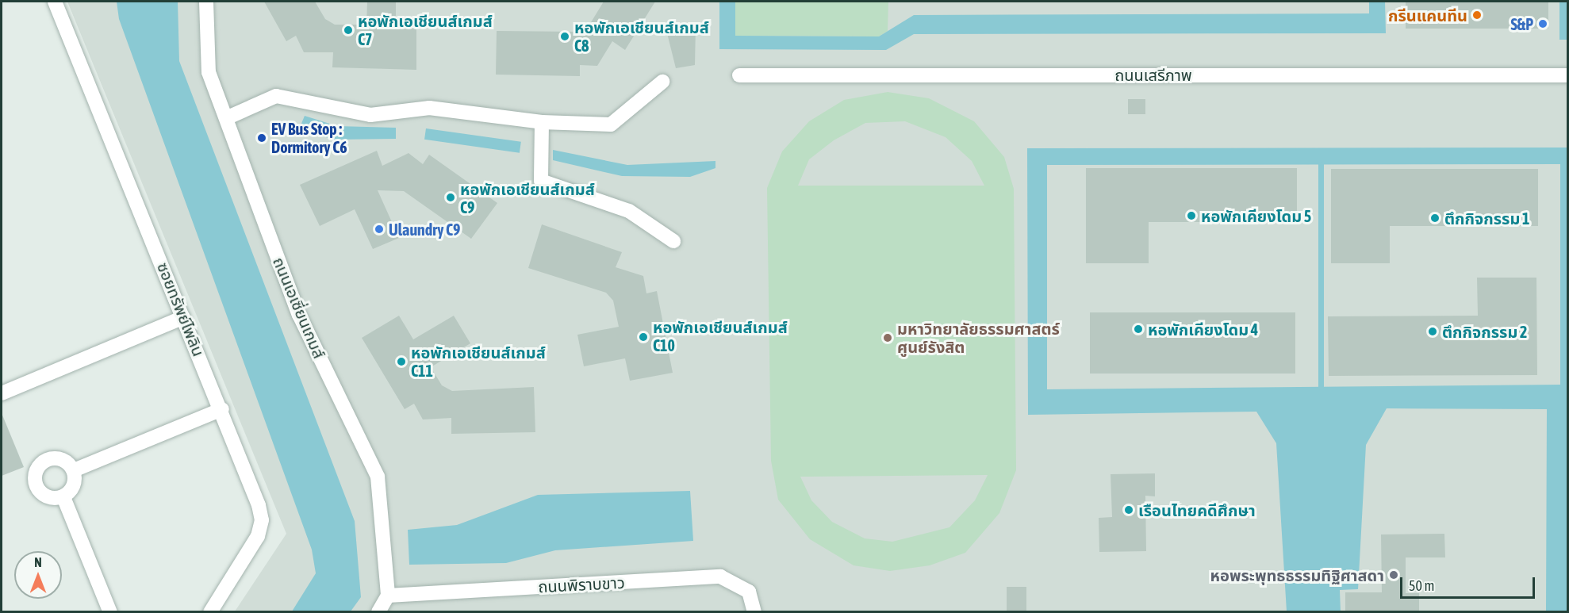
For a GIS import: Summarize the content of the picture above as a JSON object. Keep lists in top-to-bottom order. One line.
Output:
{"streets":{"street":["ถนนเสรีภาพ","ถนนเอเซี่ยนเกมส์","ซอยทรัพย์ไพลิน","ถนนพิราบขาว"]},"crossings":[["ถนนเอเซี่ยนเกมส์","ถนนพิราบขาว"]],"places":["กรีนแคนทีน","S&P","หอพักเอเชียนส์เกมส์ C7","หอพักเอเชียนส์เกมส์ C8","EV Bus Stop : Dormitory C6","หอพักเอเชียนส์เกมส์ C9","หอพักเคียงโดม 5","ตึกกิจกรรม 1","Ulaundry C9","หอพักเคียงโดม 4","ตึกกิจกรรม 2","หอพักเอเชียนส์เกมส์ C10","มหาวิทยาลัยธรรมศาสตร์ ศูนย์รังสิต","หอพักเอเชียนส์เกมส์ C11","เรือนไทยคดีศึกษา","หอพระพุทธธรรมทิฐิศาสดา"],"scale_bar":"50 m","north":"top"}
